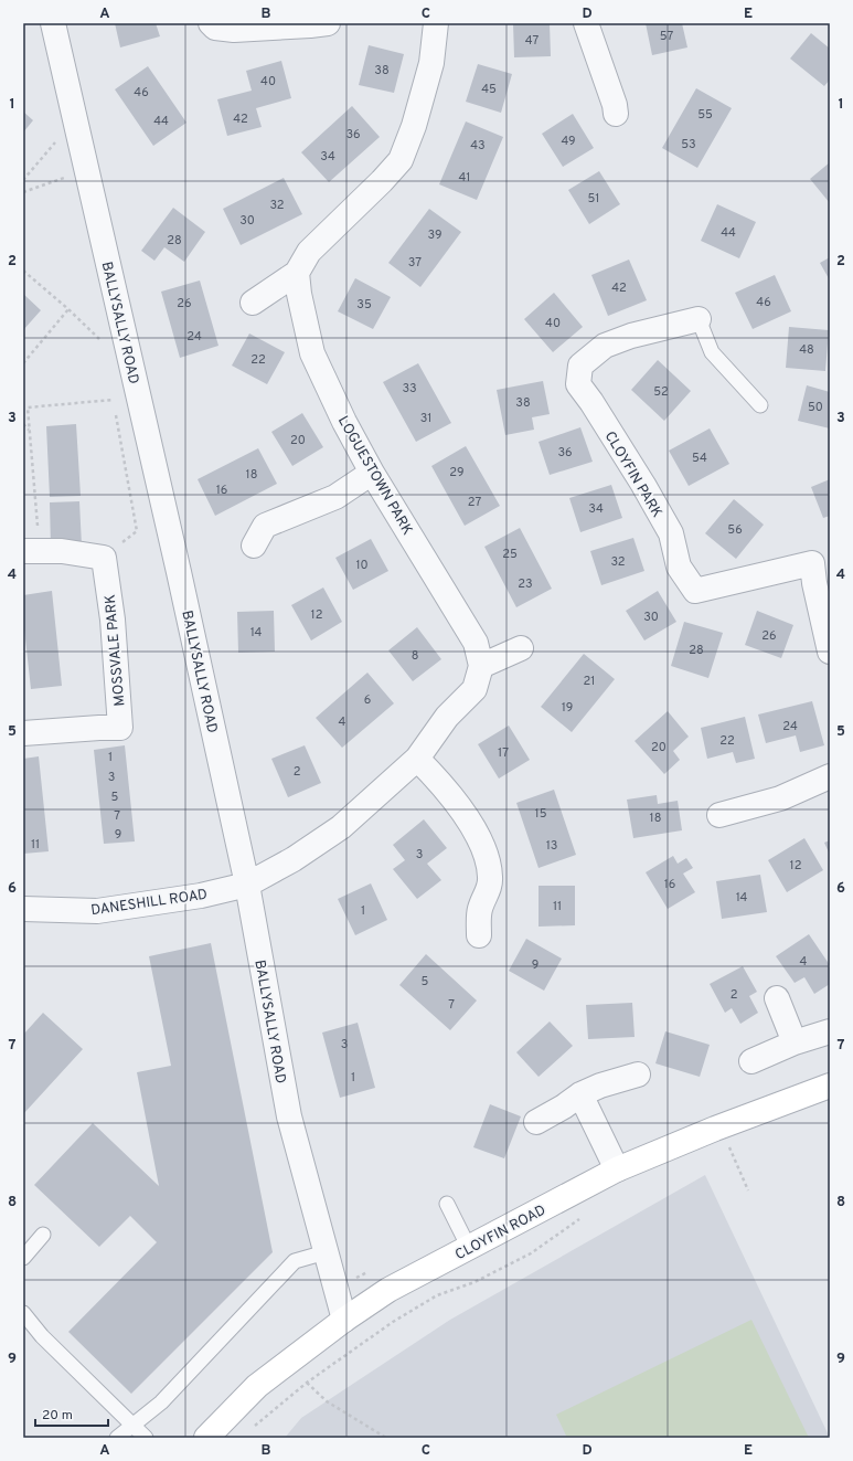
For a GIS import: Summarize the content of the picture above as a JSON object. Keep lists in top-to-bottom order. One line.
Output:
{"streets":{"main road":["CLOYFIN ROAD"],"street":["BALLYSALLY ROAD","CLOYFIN PARK","LOGUESTOWN PARK","MOSSVALE PARK","DANESHILL ROAD"]},"crossings":[["BALLYSALLY ROAD","LOGUESTOWN PARK"],["BALLYSALLY ROAD","DANESHILL ROAD"],["BALLYSALLY ROAD","CLOYFIN ROAD"],["LOGUESTOWN PARK","DANESHILL ROAD"]],"house_numbers":["57","47","38","40","45","46","55","42","44","36","49","53","43","34","41","51","32","30","44","39","28","37","42","46","26","35","40","24","48","22","33","52","38","50","31","20","36","54","29","18","16","27","34","56","25","32","10","23","12","30","14","26","28","8","21","6","19","4","24","22","20","17","1","2","3","5","15","7","18","9","11","13","3","12","16","14","11","1","4","9","5","2","7","3","1"],"scale_bar":"20 m","grid":{"columns":["A","B","C","D","E"],"rows":["1","2","3","4","5","6","7","8","9"]}}
